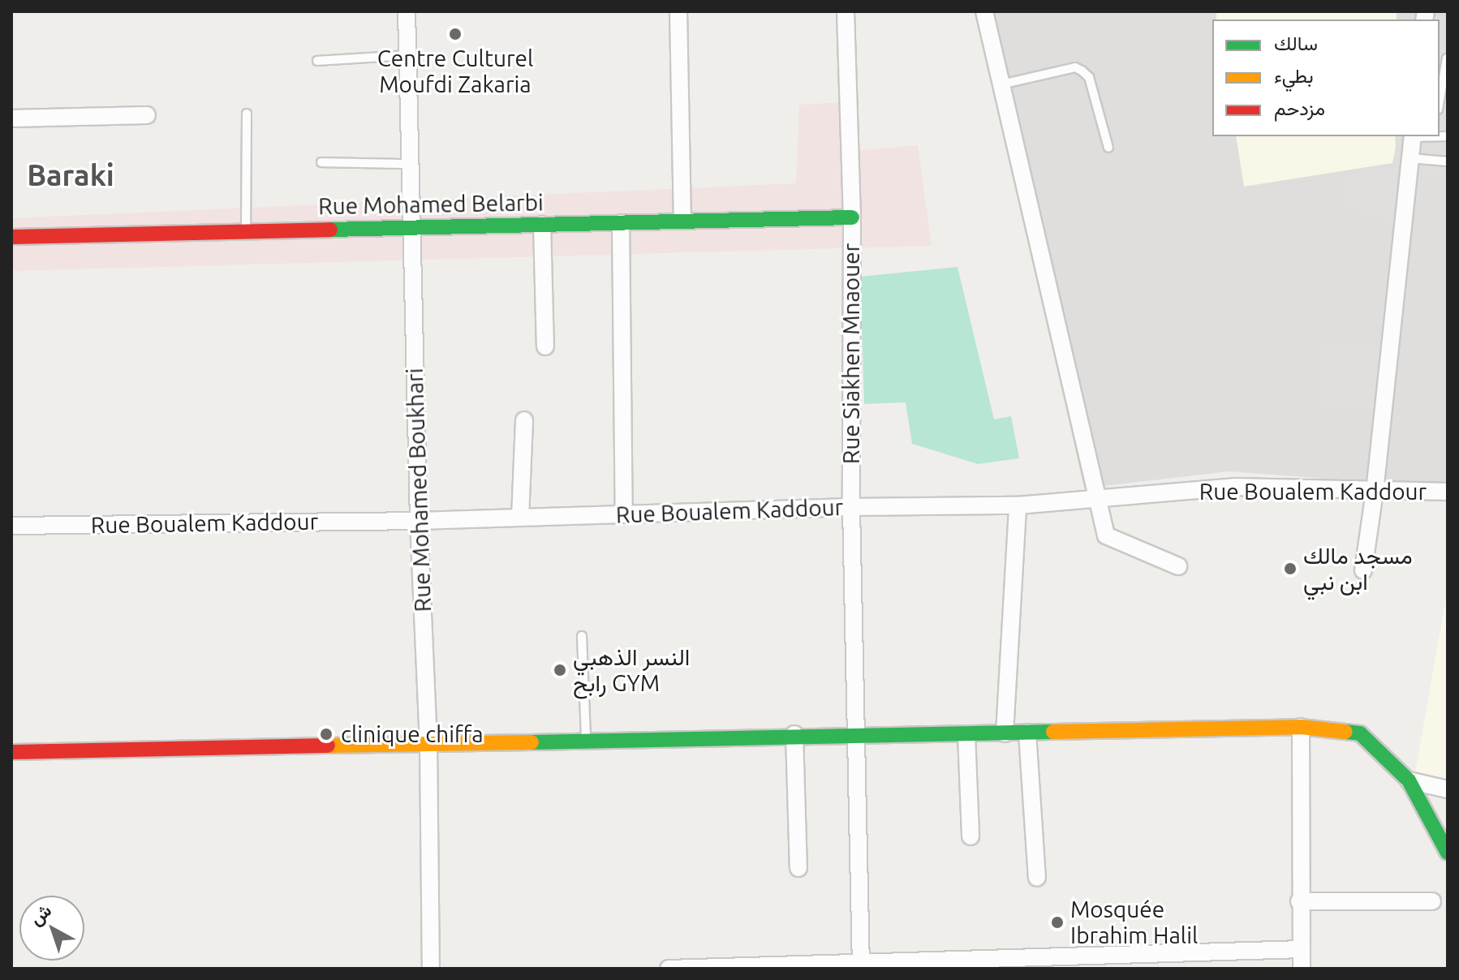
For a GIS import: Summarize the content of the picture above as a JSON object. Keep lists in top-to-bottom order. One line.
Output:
{"streets":{"street":["Rue Mohamed Belarbi","Rue Siakhen Mnaouer","Rue Mohamed Boukhari","Rue Boualem Kaddour"]},"crossings":[["Rue Mohamed Belarbi","Rue Siakhen Mnaouer"],["Rue Mohamed Belarbi","Rue Mohamed Boukhari"],["Rue Siakhen Mnaouer","Rue Boualem Kaddour"],["Rue Mohamed Boukhari","Rue Boualem Kaddour"]],"districts":["Baraki"],"places":["Centre Culturel Moufdi Zakaria","مسجد مالك ابن نبي","النسر الذهبي رابح GYM","clinique chiffa","Mosquée Ibrahim Halil"],"legend":["سالك","بطيء","مزدحم"],"north":"top left"}
